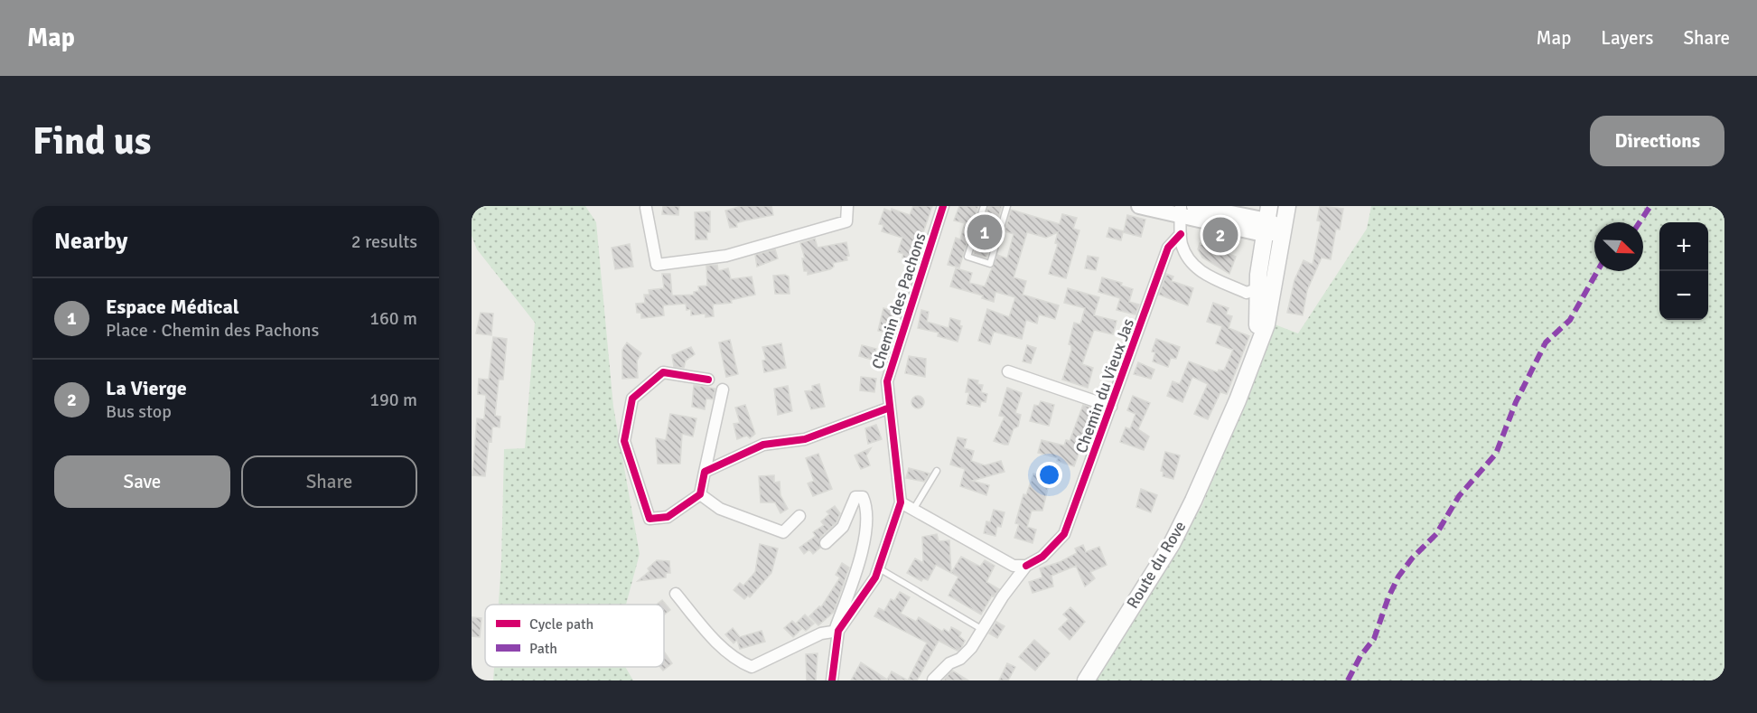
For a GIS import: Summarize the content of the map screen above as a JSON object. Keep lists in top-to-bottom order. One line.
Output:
{"streets":{"main road":["Route du Rove"],"street":["Chemin des Pachons","Chemin du Vieux Jas"]},"legend":["Cycle path","Path"],"north":"bottom right","page":{"header":"Map","nav":["Map","Layers","Share"],"buttons":["Directions",["Save","Share"]],"title":"Find us","heading":["Nearby","2 results"],"pins":["1","2"],"map_buttons":["+","−"],"list":[{"mark":"1","name":"Espace Médical","note":"Place · Chemin des Pachons","value":"160 m"},{"mark":"2","name":"La Vierge","note":"Bus stop","value":"190 m"}]}}
